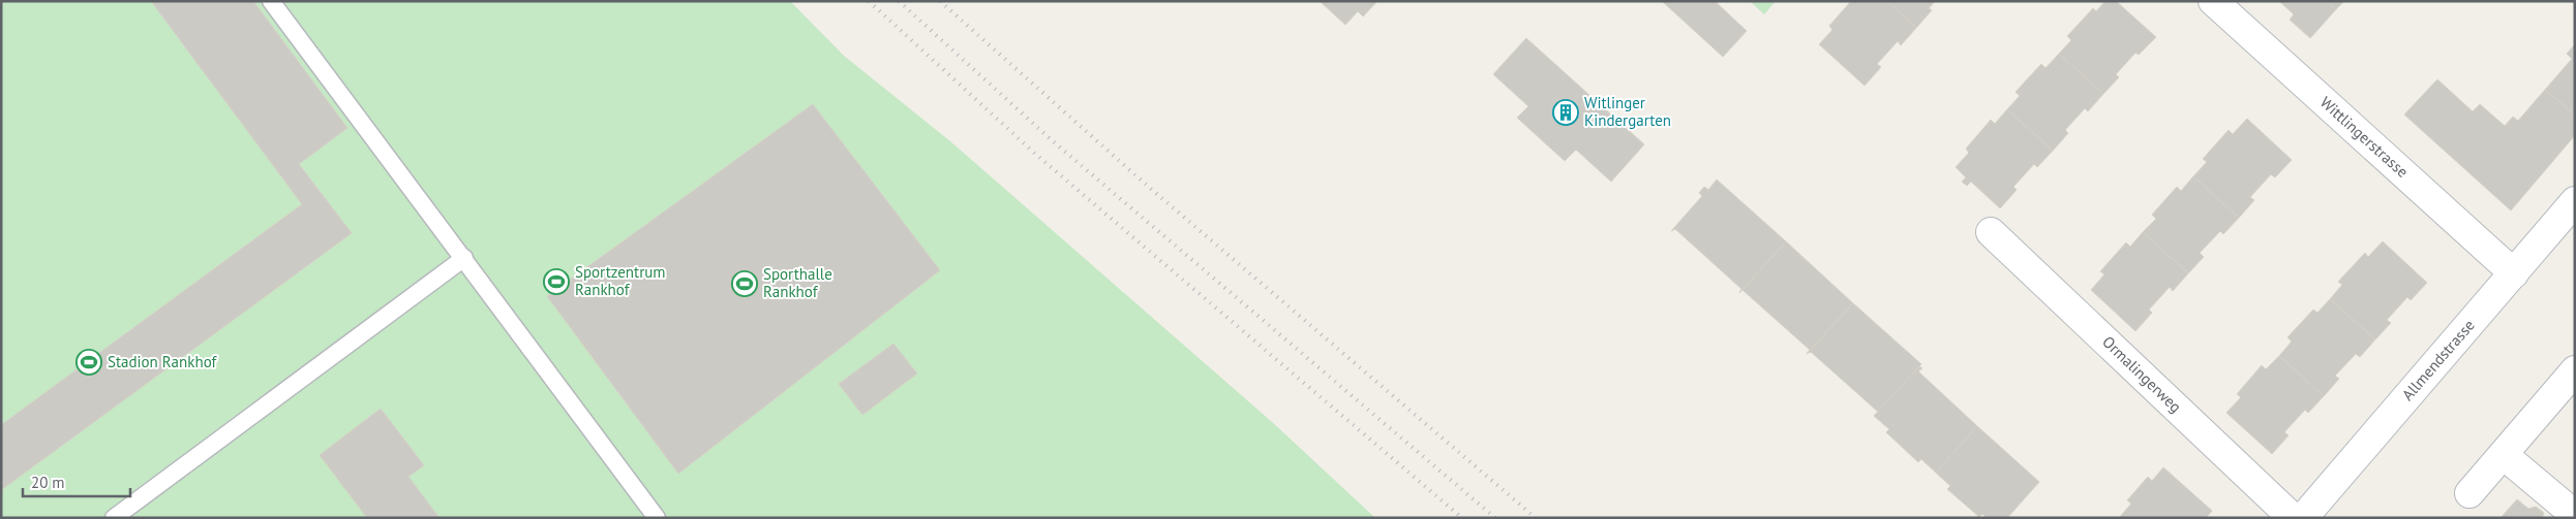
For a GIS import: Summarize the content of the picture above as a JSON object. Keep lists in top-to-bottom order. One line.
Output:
{"streets":{"street":["Wittlingerstrasse","Allmendstrasse","Ormalingerweg"]},"crossings":[["Wittlingerstrasse","Allmendstrasse"]],"places":{"building":["Witlinger Kindergarten"],"sports":["Sportzentrum Rankhof","Sporthalle Rankhof","Stadion Rankhof"]},"scale_bar":"20 m"}
